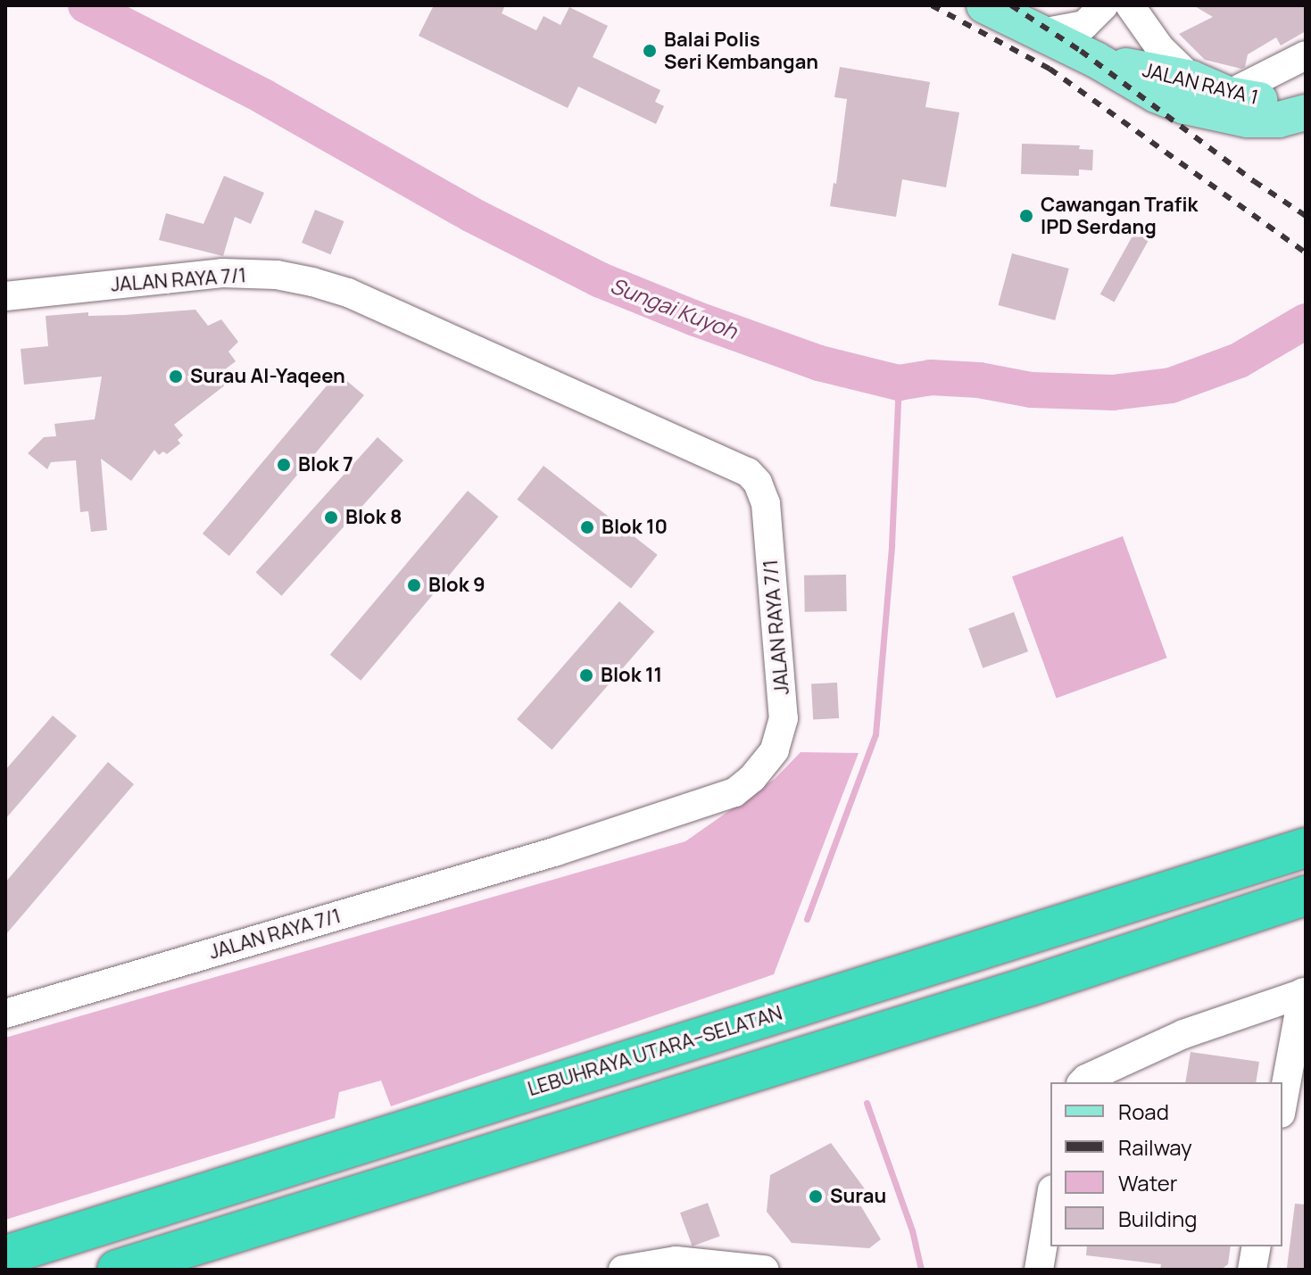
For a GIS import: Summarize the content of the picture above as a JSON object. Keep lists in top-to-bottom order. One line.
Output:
{"streets":{"highway":["LEBUHRAYA UTARA–SELATAN"],"main road":["JALAN RAYA 1"],"street":["JALAN RAYA 7/1"]},"water":["Sungai Kuyoh"],"places":["Balai Polis Seri Kembangan","Cawangan Trafik IPD Serdang","Surau Al-Yaqeen","Blok 7","Blok 8","Blok 10","Blok 9","Blok 11","Surau"],"legend":["Road","Railway","Water","Building"]}
